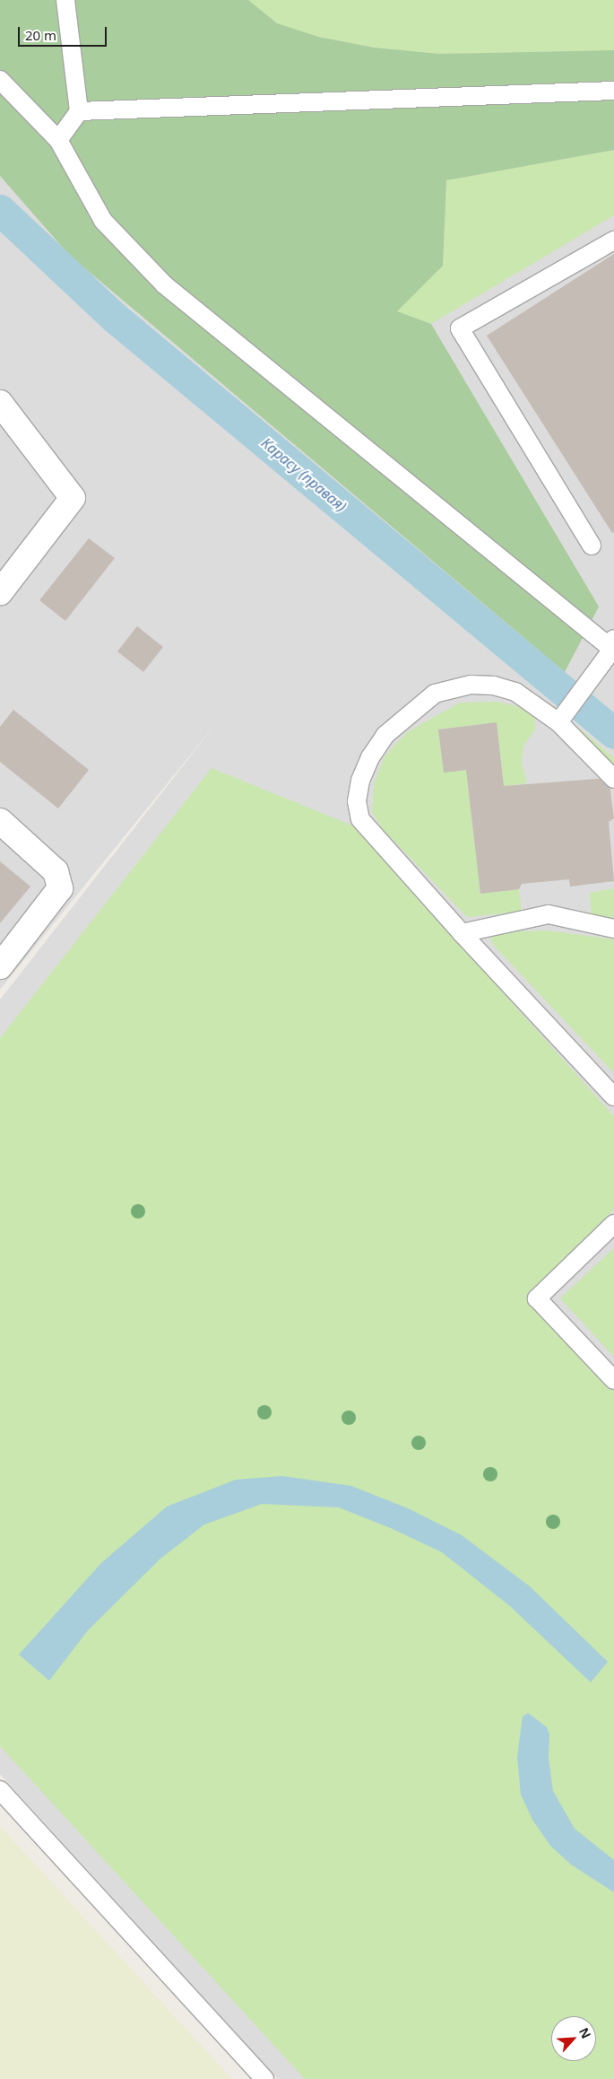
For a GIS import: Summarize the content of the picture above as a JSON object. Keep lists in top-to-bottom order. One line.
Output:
{"water":["Карасу (правая)"],"scale_bar":"20 m","north":"top right"}
